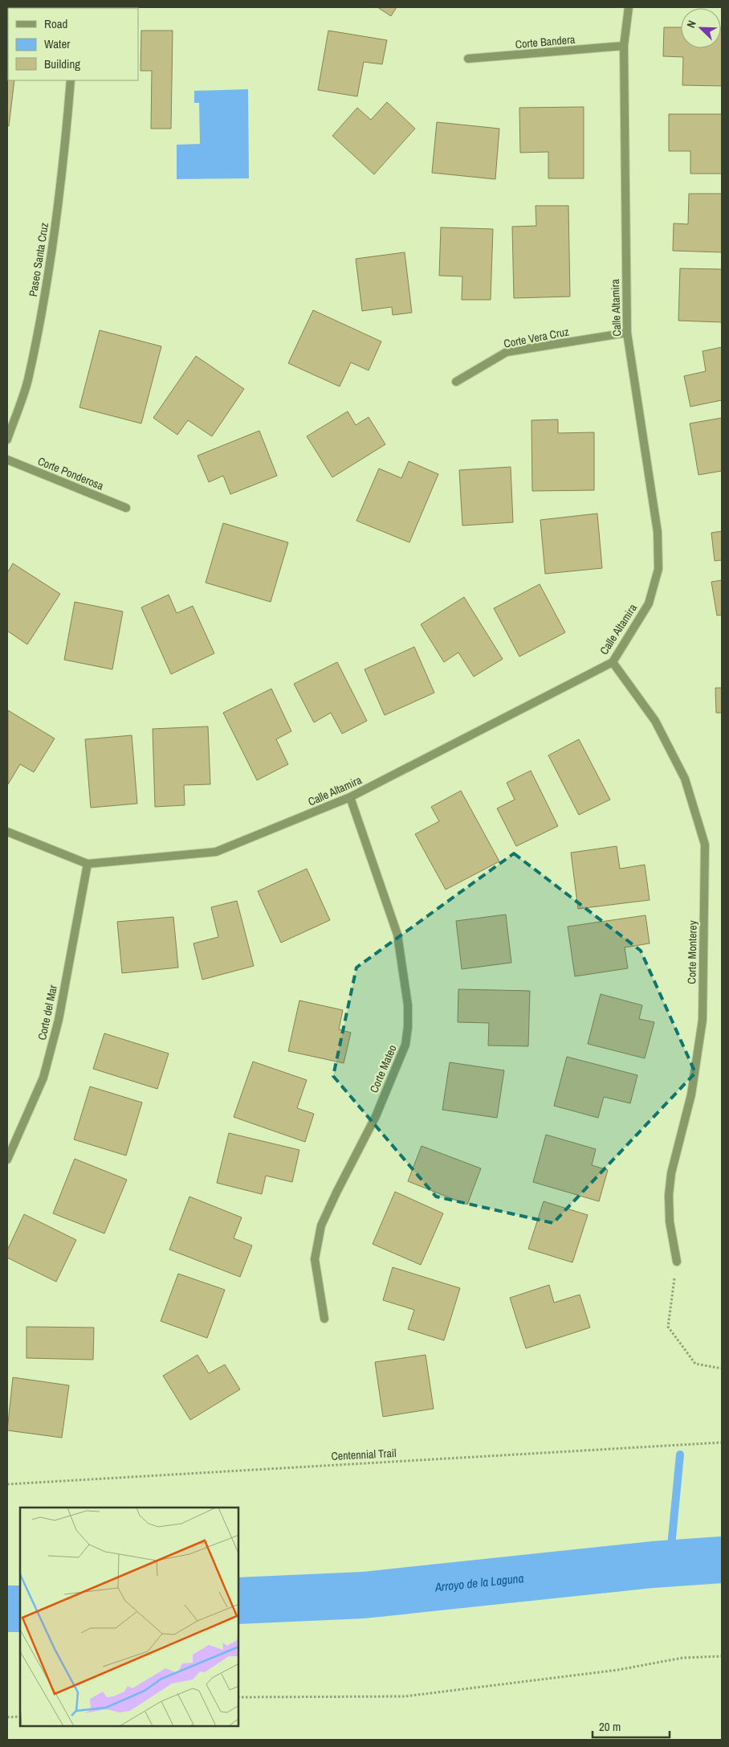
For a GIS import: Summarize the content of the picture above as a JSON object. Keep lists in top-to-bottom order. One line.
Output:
{"streets":{"street":["Corte Bandera","Paseo Santa Cruz","Calle Altamira","Corte Vera Cruz","Corte Ponderosa","Corte Monterey","Corte del Mar","Corte Mateo"],"path":["Centennial Trail"]},"crossings":[["Corte Bandera","Calle Altamira"],["Calle Altamira","Corte Vera Cruz"],["Calle Altamira","Corte Monterey"],["Calle Altamira","Corte del Mar"],["Calle Altamira","Corte Mateo"]],"water":["Arroyo de la Laguna"],"legend":["Road","Water","Building"],"scale_bar":"20 m","north":"top left"}
